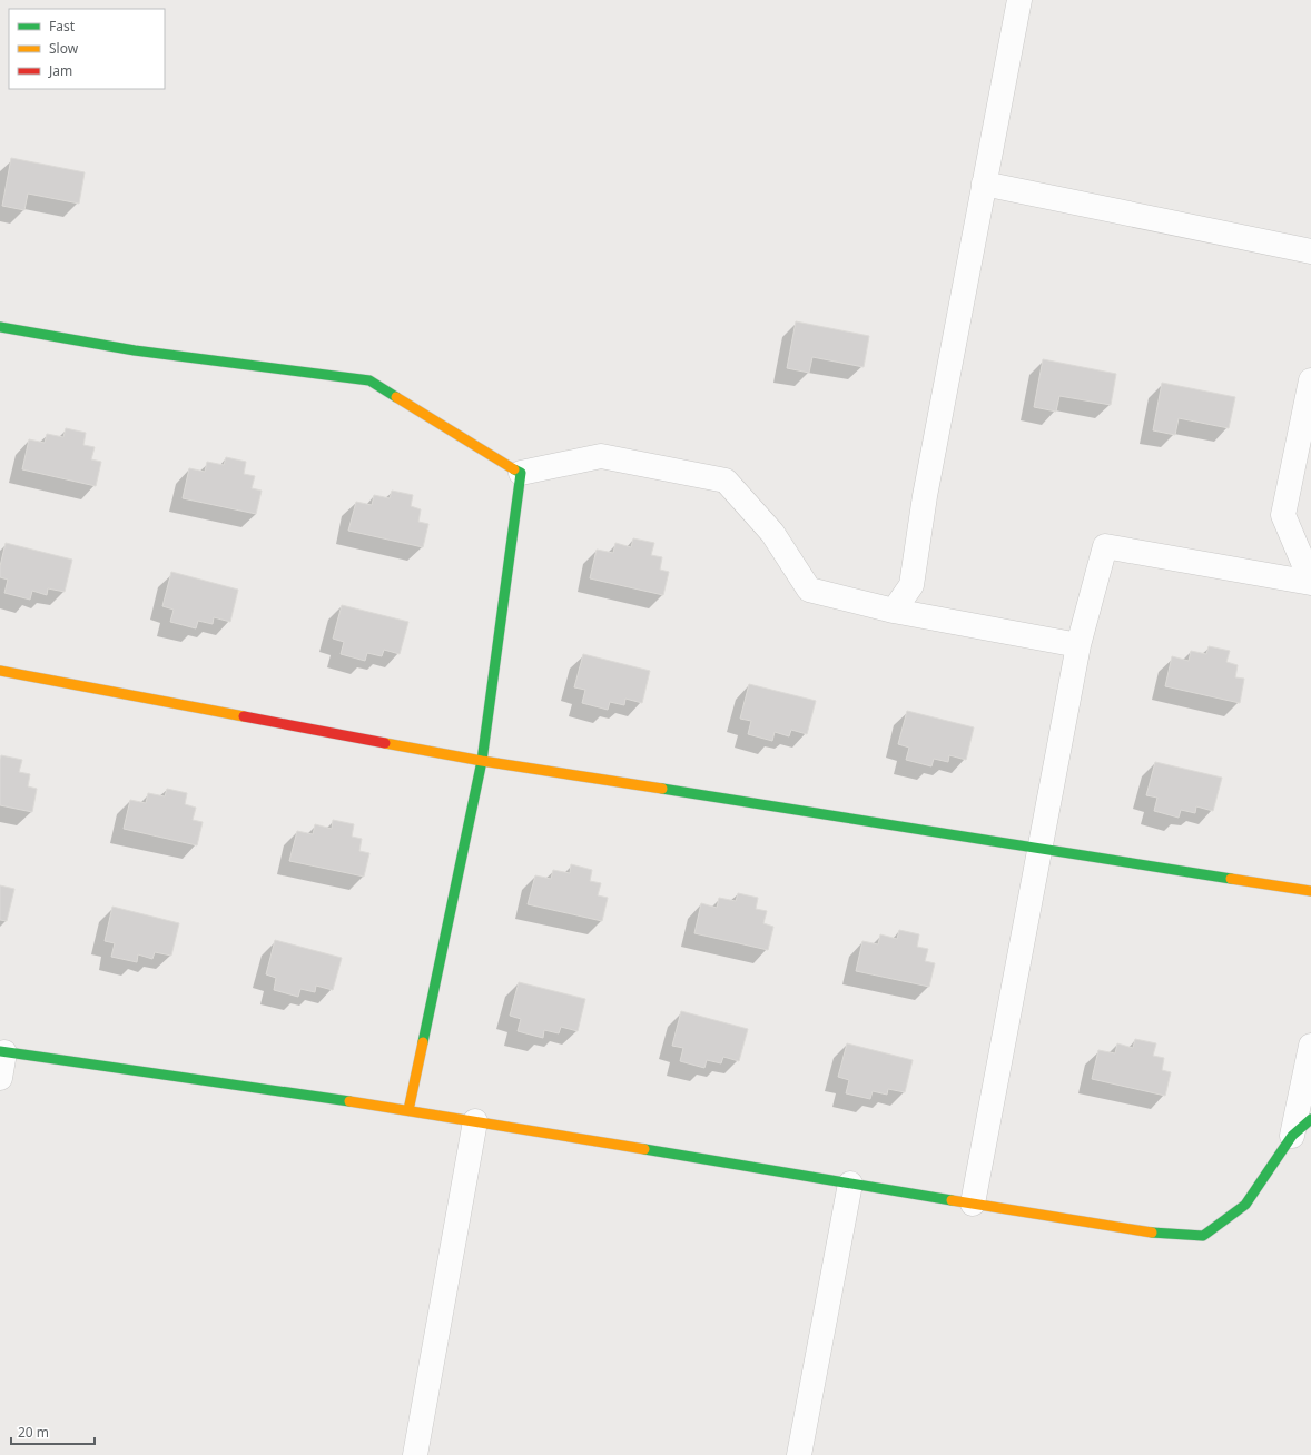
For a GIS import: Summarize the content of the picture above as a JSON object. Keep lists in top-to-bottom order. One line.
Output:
{"legend":["Fast","Slow","Jam"],"scale_bar":"20 m"}
